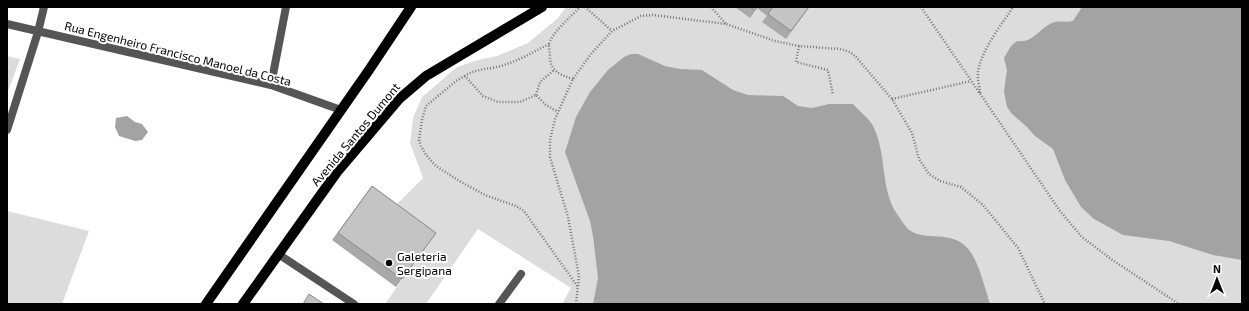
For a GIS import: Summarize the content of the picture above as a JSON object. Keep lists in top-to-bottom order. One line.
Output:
{"streets":{"main road":["Avenida Santos Dumont"],"street":["Rua Engenheiro Francisco Manoel da Costa"]},"crossings":[["Rua Engenheiro Francisco Manoel da Costa","Avenida Santos Dumont"]],"places":["Galeteria Sergipana"],"north":"top"}
